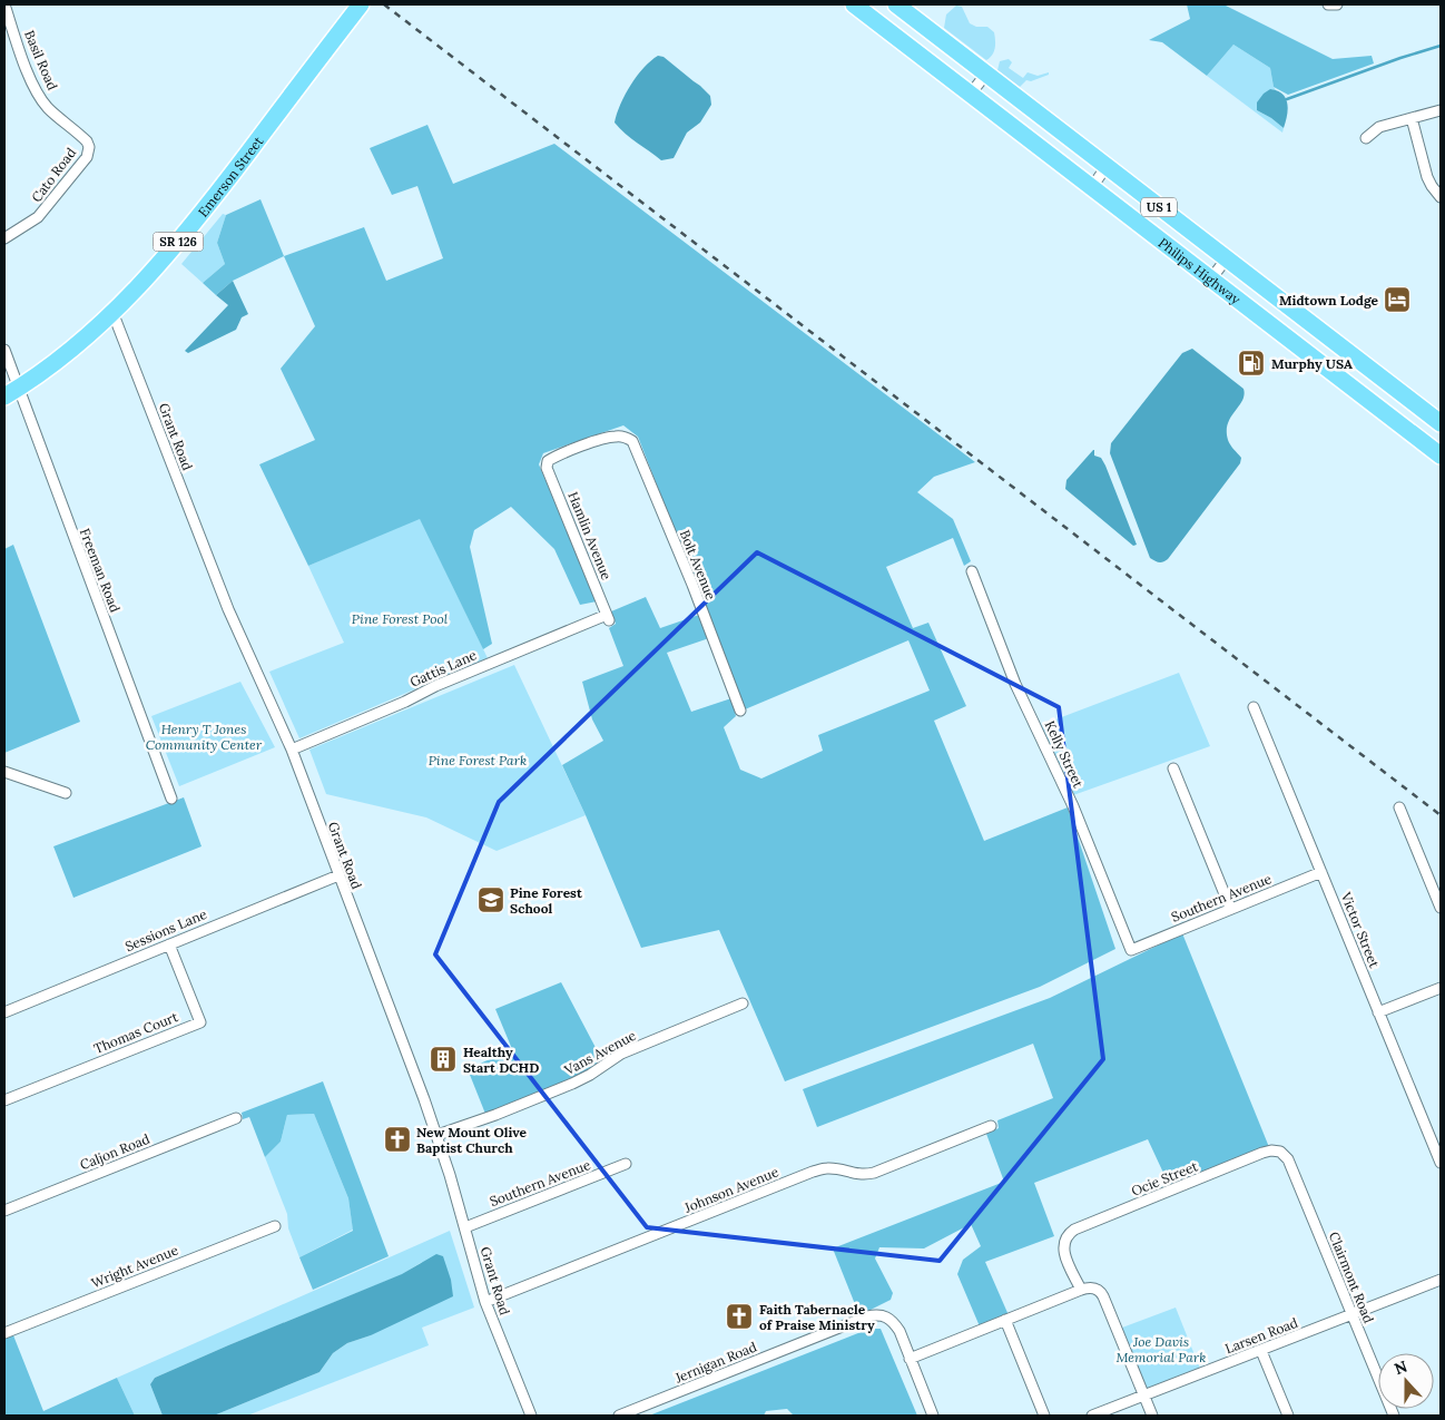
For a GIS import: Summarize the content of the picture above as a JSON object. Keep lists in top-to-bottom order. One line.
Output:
{"streets":{"main road":["Emerson Street","US 1","SR 126","Philips Highway"],"street":["Basil Road","Cato Road","Grant Road","Hamlin Avenue","Bolt Avenue","Freeman Road","Gattis Lane","Kelly Street","Southern Avenue","Sessions Lane","Victor Street","Thomas Court","Vans Avenue","Caljon Road","Ocie Street","Johnson Avenue","Wright Avenue","Clairmont Road","Larsen Road","Jernigan Road"]},"crossings":[["Basil Road","Cato Road"],["Emerson Street","Grant Road"],["Emerson Street","Freeman Road"],["Grant Road","Gattis Lane"],["Grant Road","Southern Avenue"],["Grant Road","Sessions Lane"],["Grant Road","Vans Avenue"],["Grant Road","Johnson Avenue"],["Hamlin Avenue","Bolt Avenue"],["Hamlin Avenue","Gattis Lane"],["Kelly Street","Southern Avenue"],["Southern Avenue","Victor Street"],["Sessions Lane","Thomas Court"],["Ocie Street","Clairmont Road"],["Clairmont Road","Larsen Road"]],"parks":["Pine Forest Pool","Henry T Jones Community Center","Pine Forest Park","Joe Davis Memorial Park"],"places":{"hotel":["Midtown Lodge"],"fuel station":["Murphy USA"],"school or university":["Pine Forest School"],"building":["Healthy Start DCHD"],"church":["New Mount Olive Baptist Church","Faith Tabernacle of Praise Ministry"]},"north":"top"}
